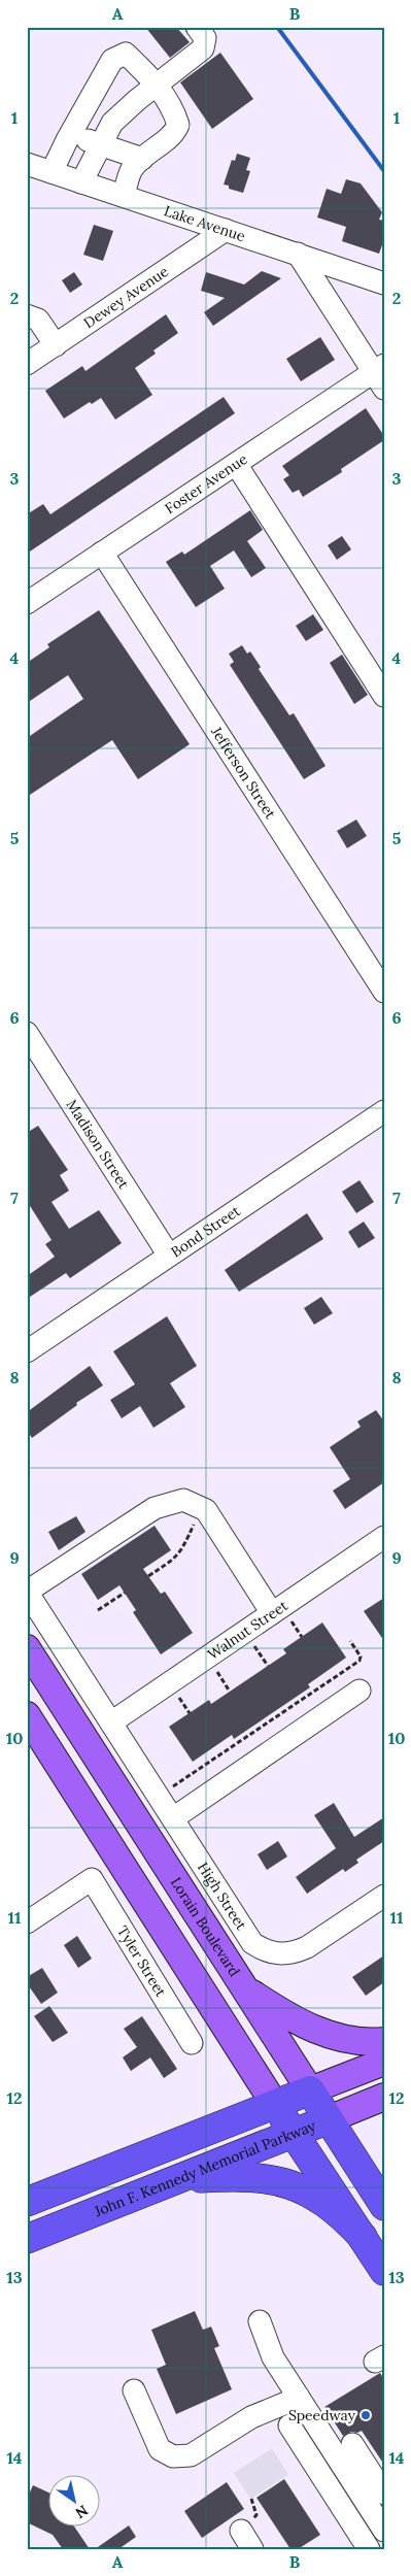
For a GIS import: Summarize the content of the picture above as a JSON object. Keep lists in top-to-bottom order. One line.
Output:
{"streets":{"highway":["Lorain Boulevard","John F. Kennedy Memorial Parkway"],"street":["Lake Avenue","Dewey Avenue","Foster Avenue","Jefferson Street","Madison Street","Bond Street","Walnut Street","High Street","Tyler Street"]},"crossings":[["Lake Avenue","Dewey Avenue"],["Foster Avenue","Jefferson Street"],["Madison Street","Bond Street"],["Walnut Street","High Street"],["Lorain Boulevard","John F. Kennedy Memorial Parkway"]],"places":["Speedway"],"north":"bottom right","grid":{"columns":["A","B"],"rows":["1","2","3","4","5","6","7","8","9","10","11","12","13","14"]}}
